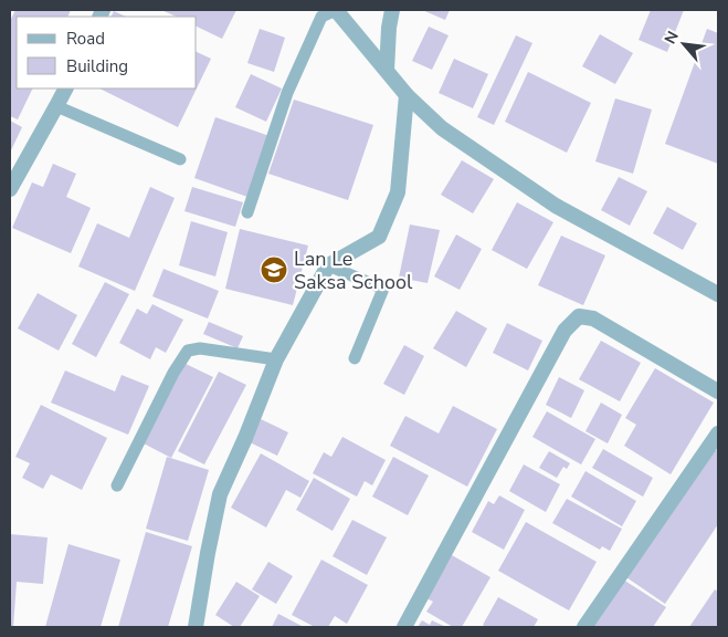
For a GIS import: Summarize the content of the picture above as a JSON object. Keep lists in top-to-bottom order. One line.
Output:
{"places":{"school or university":["Lan Le Saksa School"]},"legend":["Road","Building"],"north":"top left"}
